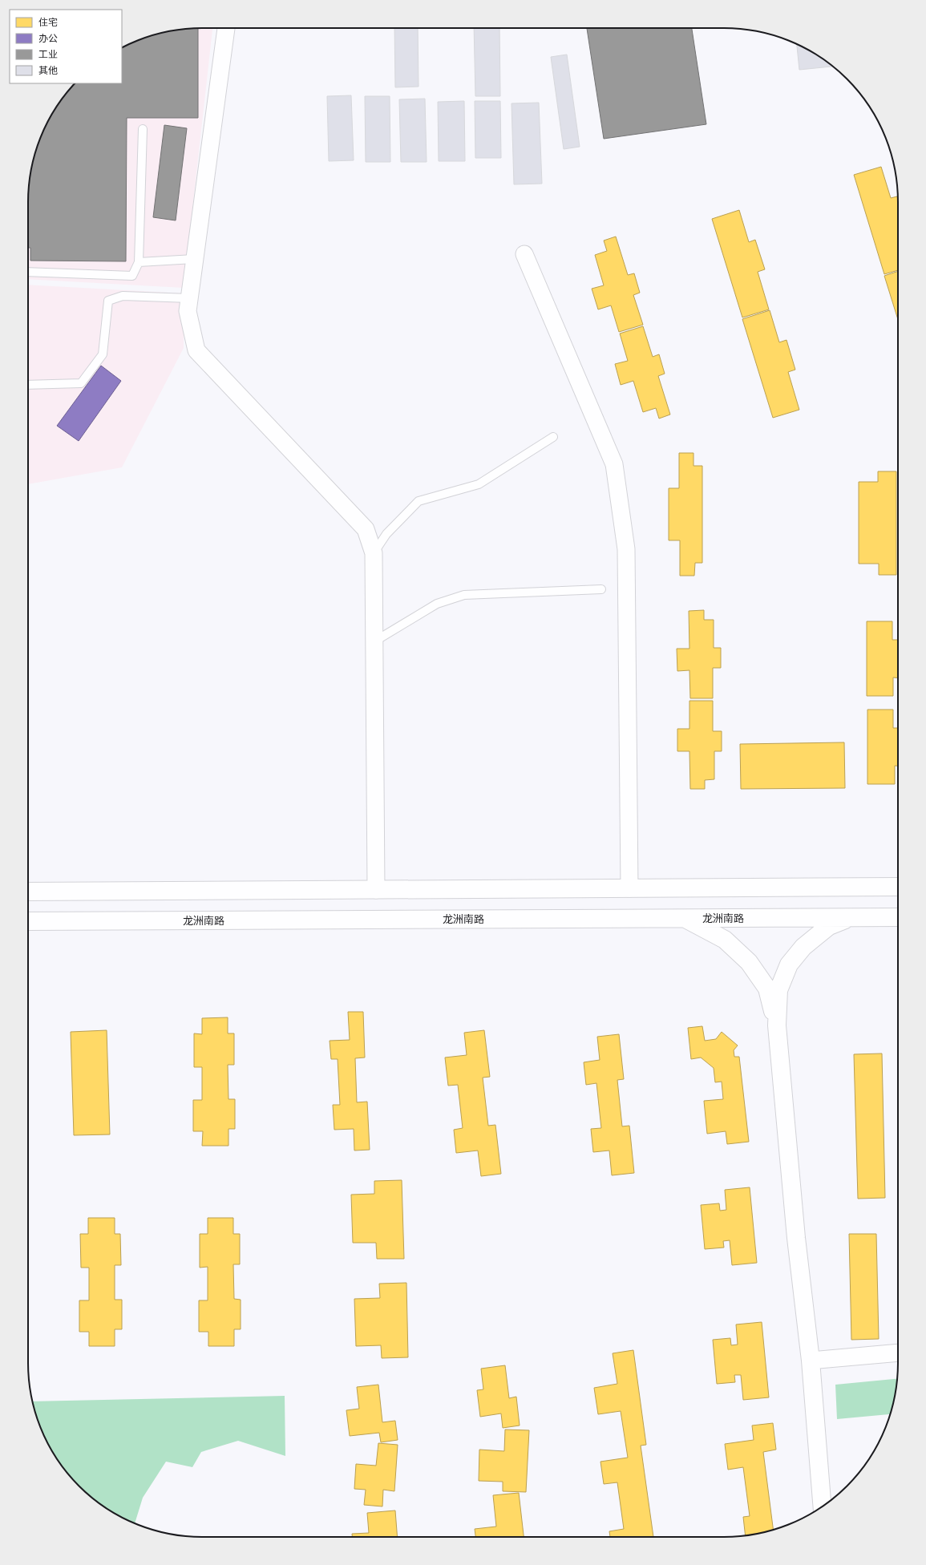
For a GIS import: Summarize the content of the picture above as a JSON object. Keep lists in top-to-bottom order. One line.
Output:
{"streets":{"main road":["龙洲南路"]},"legend":["住宅","办公","工业","其他"]}
